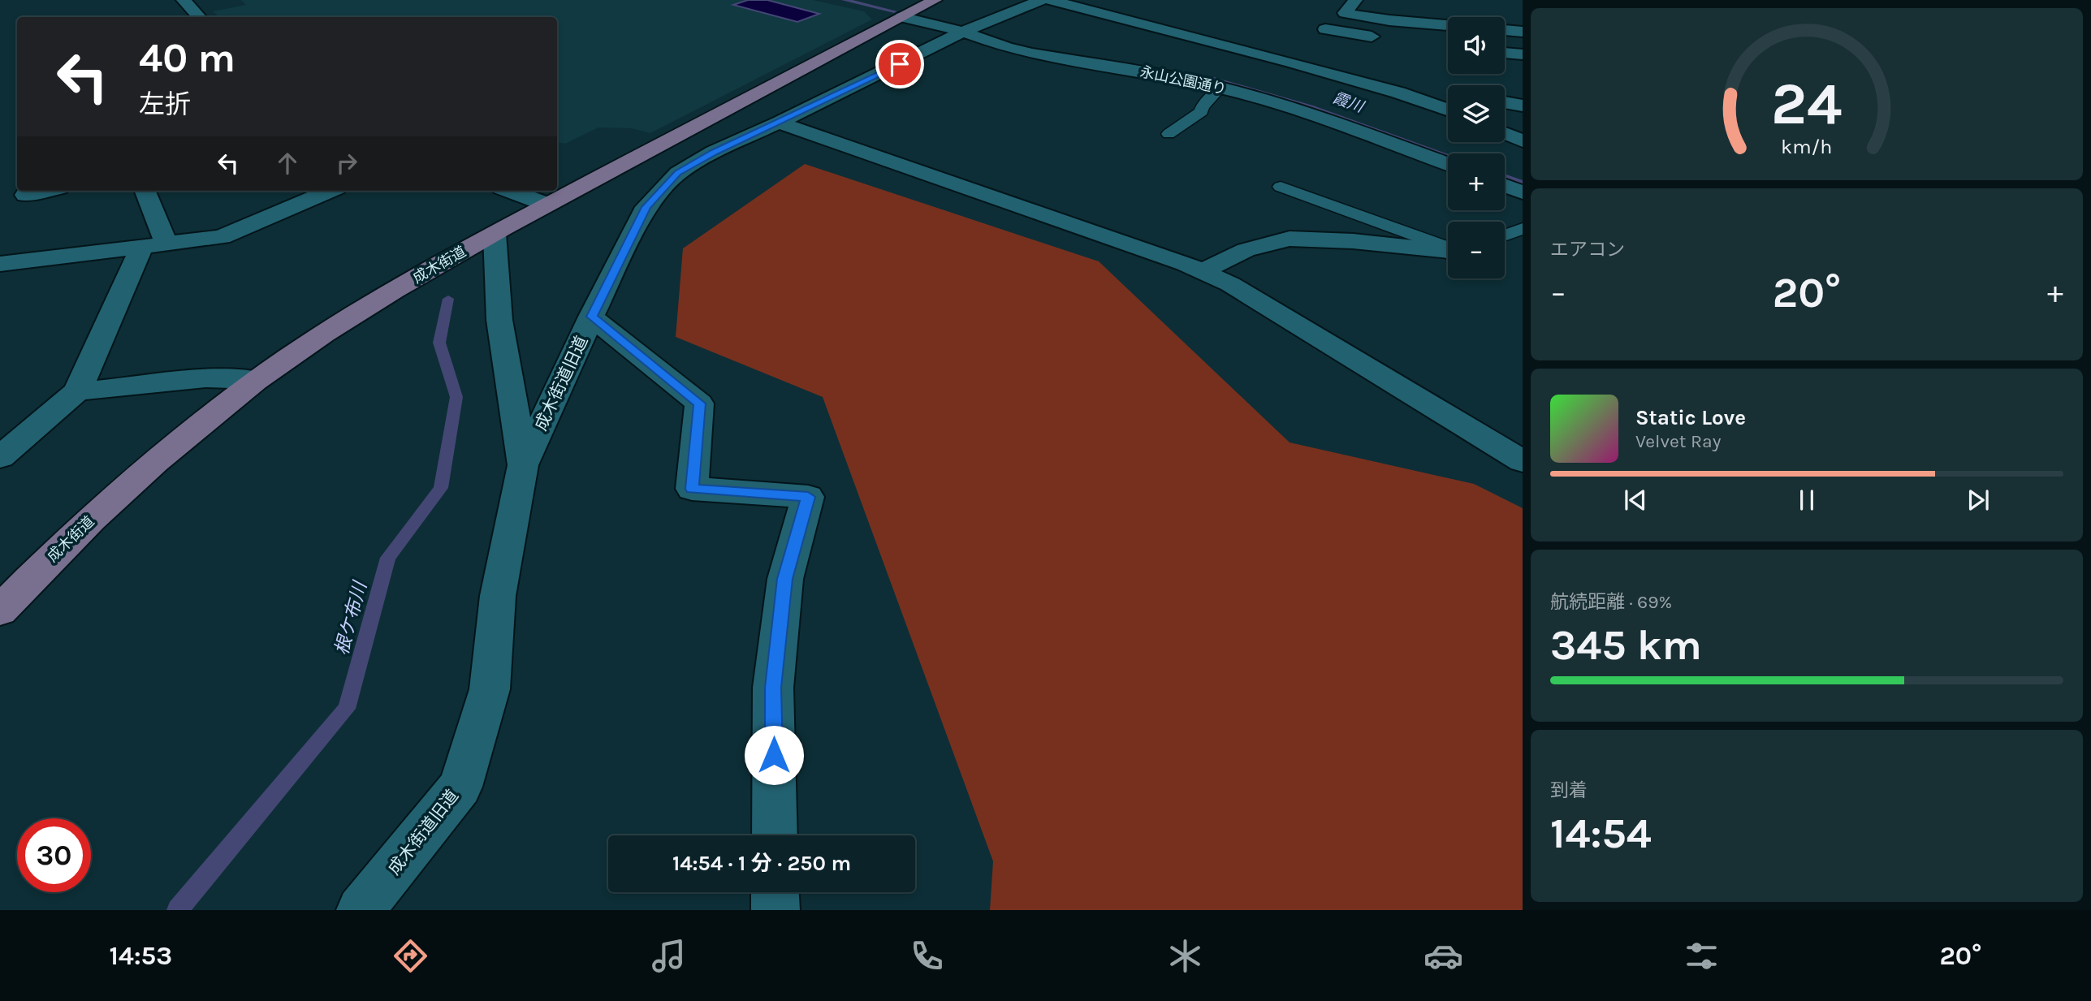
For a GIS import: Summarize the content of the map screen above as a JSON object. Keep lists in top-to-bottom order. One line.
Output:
{"streets":{"main road":["成木街道"],"street":["永山公園通り","成木街道旧道"]},"crossings":[["永山公園通り","成木街道"],["永山公園通り","成木街道旧道"]],"water":["霞川","根ケ布川"],"page":{"map_buttons":["+","−"],"turn":["40 m","左折"],"tile":["エアコン",["航続距離 · 69%","345 km"],["到着","14:54"]],"heat":["−","20°","+"],"song":["Static Love","Velvet Ray"],"limit":"30","trip":"14:54 · 1 分 · 250 m","tabs":["14:53","20°"],"gauge":["24","km/h"]}}
